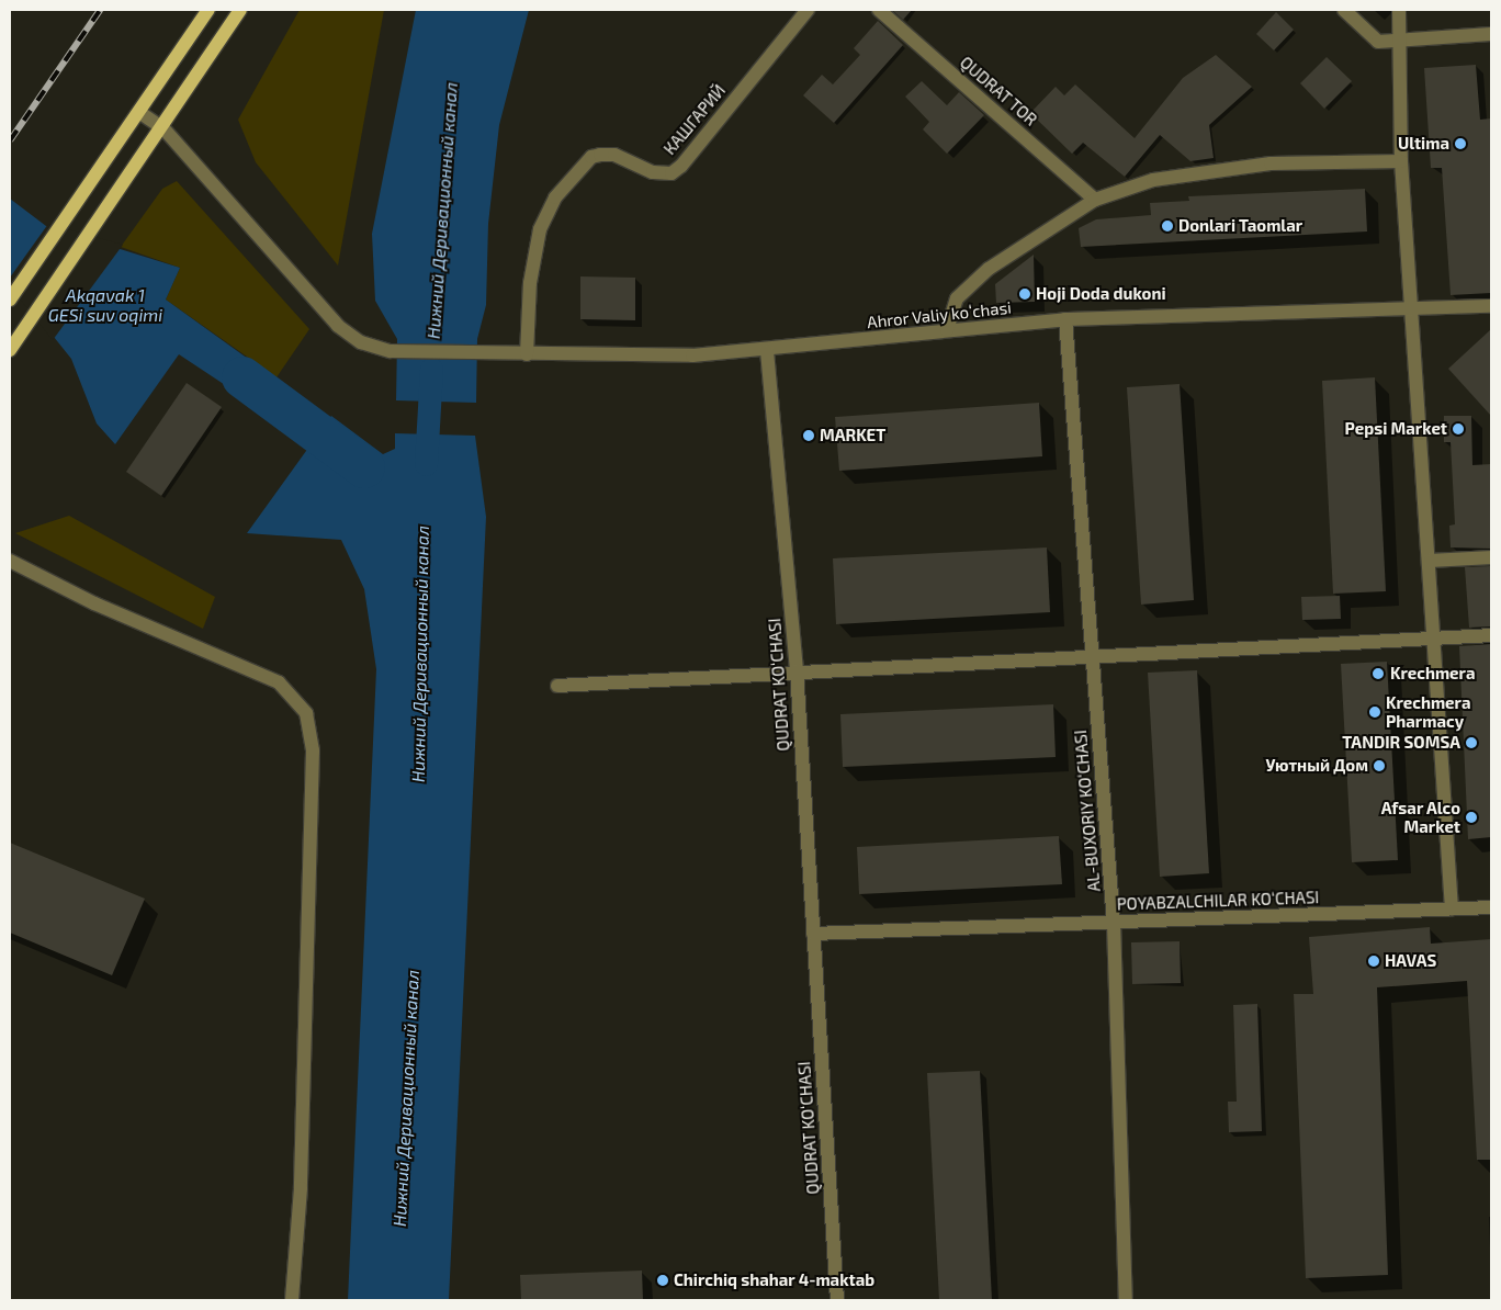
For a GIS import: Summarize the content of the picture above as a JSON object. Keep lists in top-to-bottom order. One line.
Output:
{"streets":{"street":["QUDRAT TOR","КАШГАРИЙ","Ahror Valiy koʻchasi","QUDRAT KO‘CHASI","AL-BUXORIY KO‘CHASI","POYABZALCHILAR KO‘CHASI"]},"crossings":[["Ahror Valiy koʻchasi","QUDRAT KO‘CHASI"],["Ahror Valiy koʻchasi","AL-BUXORIY KO‘CHASI"],["QUDRAT KO‘CHASI","POYABZALCHILAR KO‘CHASI"],["AL-BUXORIY KO‘CHASI","POYABZALCHILAR KO‘CHASI"]],"water":["Нижний Деривационный канал","Akqavak 1 GESi suv oqimi"],"places":["Ultima","Donlari Taomlar","Hoji Doda dukoni","Pepsi Market","MARKET","Krechmera","Krechmera Pharmacy","TANDIR SOMSA","Уютный Дом","Afsar Alco Market","HAVAS","Chirchiq shahar 4-maktab"]}
